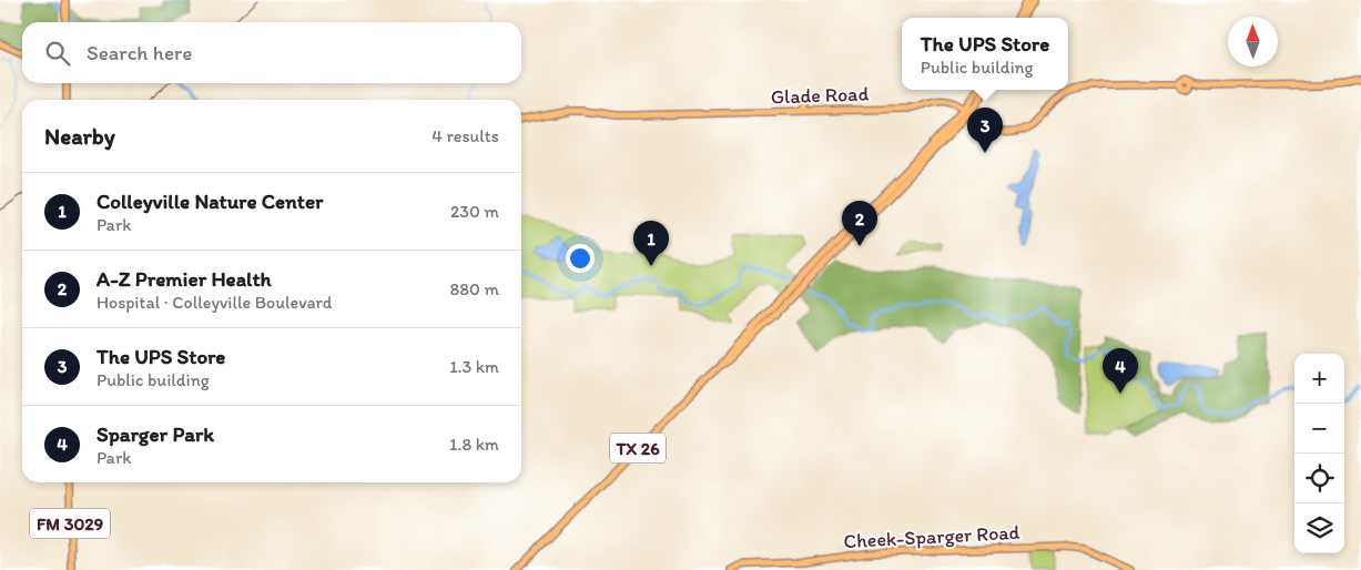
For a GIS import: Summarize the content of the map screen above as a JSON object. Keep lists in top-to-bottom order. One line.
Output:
{"streets":{"main road":["Glade Road","TX 26","FM 3029","Cheek-Sparger Road"]},"crossings":[["Glade Road","TX 26"]],"north":"top","page":{"popup":["The UPS Store","Public building"],"search":"Search here","heading":["Nearby","4 results"],"pins":["3","2","1","4"],"list":[{"mark":"1","name":"Colleyville Nature Center","note":"Park","value":"230 m"},{"mark":"2","name":"A-Z Premier Health","note":"Hospital · Colleyville Boulevard","value":"880 m"},{"mark":"3","name":"The UPS Store","note":"Public building","value":"1.3 km"},{"mark":"4","name":"Sparger Park","note":"Park","value":"1.8 km"}],"map_buttons":["+","−"]}}
